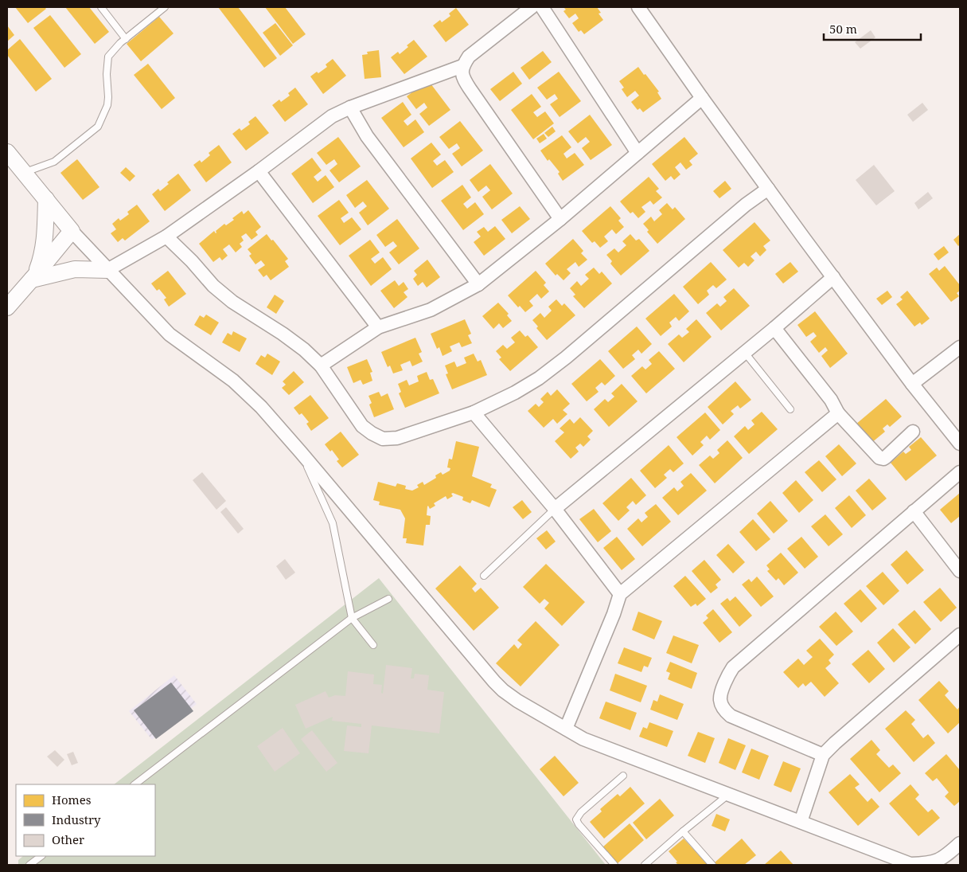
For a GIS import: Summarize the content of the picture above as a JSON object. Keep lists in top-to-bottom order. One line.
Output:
{"legend":["Homes","Industry","Other"],"scale_bar":"50 m"}
